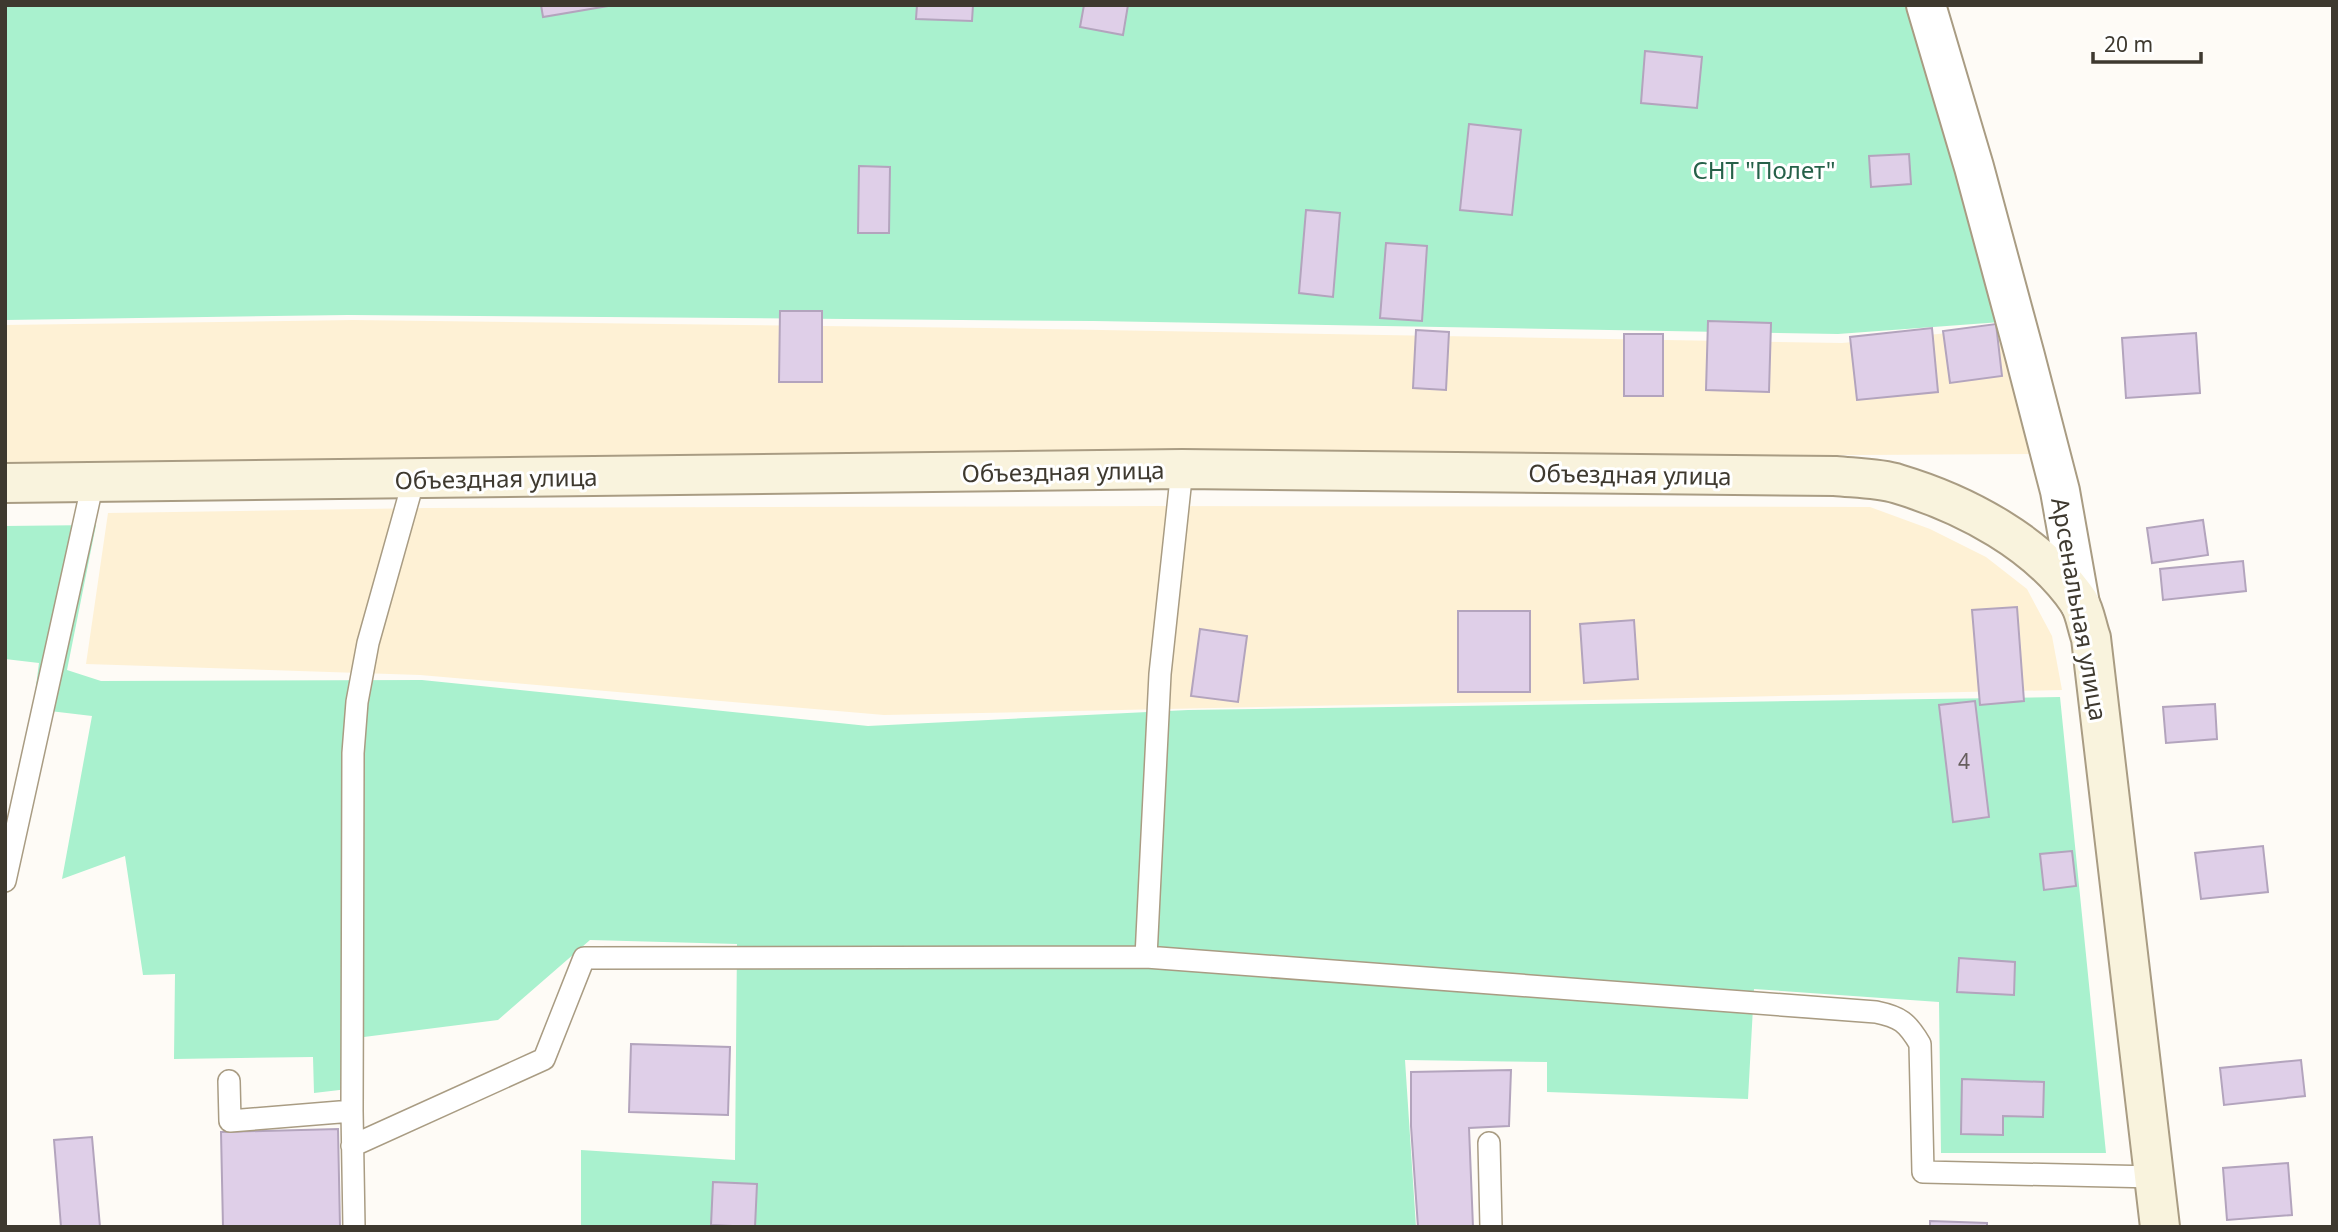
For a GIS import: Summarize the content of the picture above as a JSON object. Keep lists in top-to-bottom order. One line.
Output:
{"streets":{"main road":["Объездная улица","Арсенальная улица"]},"crossings":[["Объездная улица","Арсенальная улица"]],"parks":["СНТ \"Полет\""],"house_numbers":["4"],"scale_bar":"20 m"}
